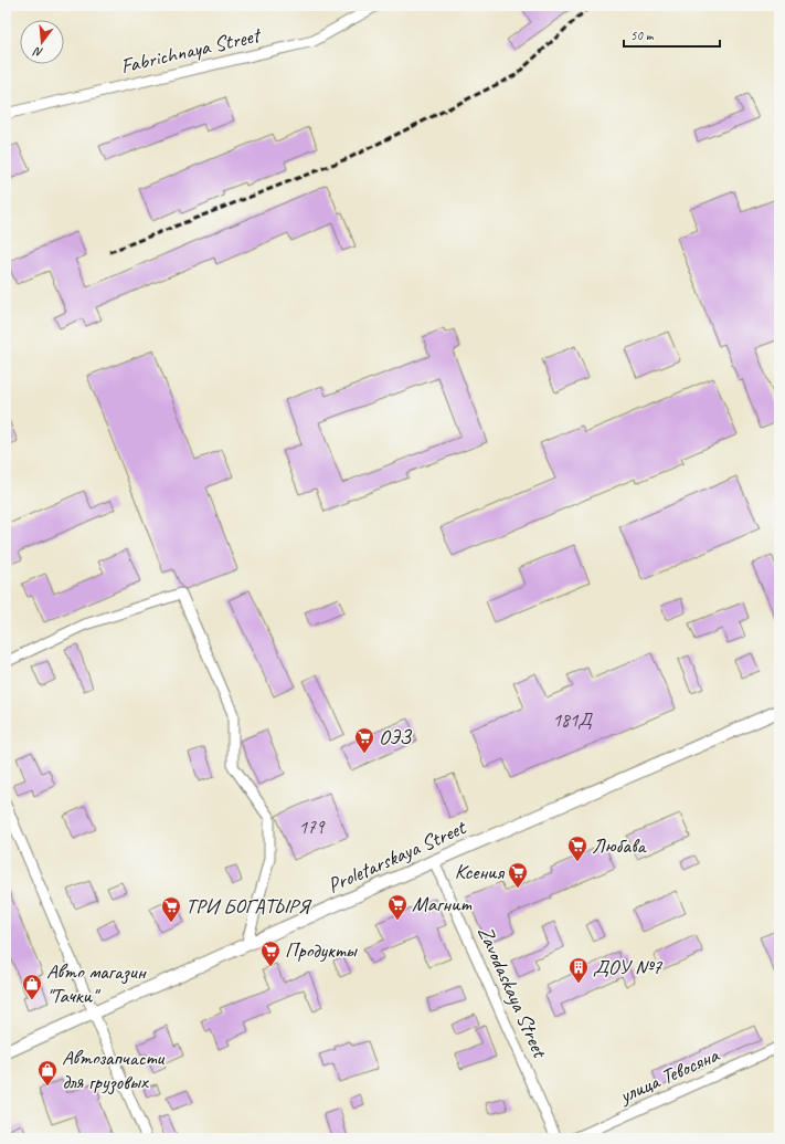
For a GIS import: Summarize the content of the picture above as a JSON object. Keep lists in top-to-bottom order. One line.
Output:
{"streets":{"street":["Fabrichnaya Street","Proletarskaya Street","Zavodaskaya Street","улица Тевосяна"]},"crossings":[["Proletarskaya Street","Zavodaskaya Street"]],"places":{"supermarket":["ОЭЗ","Любава","Ксения","Магнит","ТРИ БОГАТЫРЯ","Продукты"],"building":["ДОУ №7"],"shop":["Авто магазин \"Тачки\"","Автозапчасти для грузовых"]},"house_numbers":["181Д","179"],"scale_bar":"50 m","north":"bottom"}
